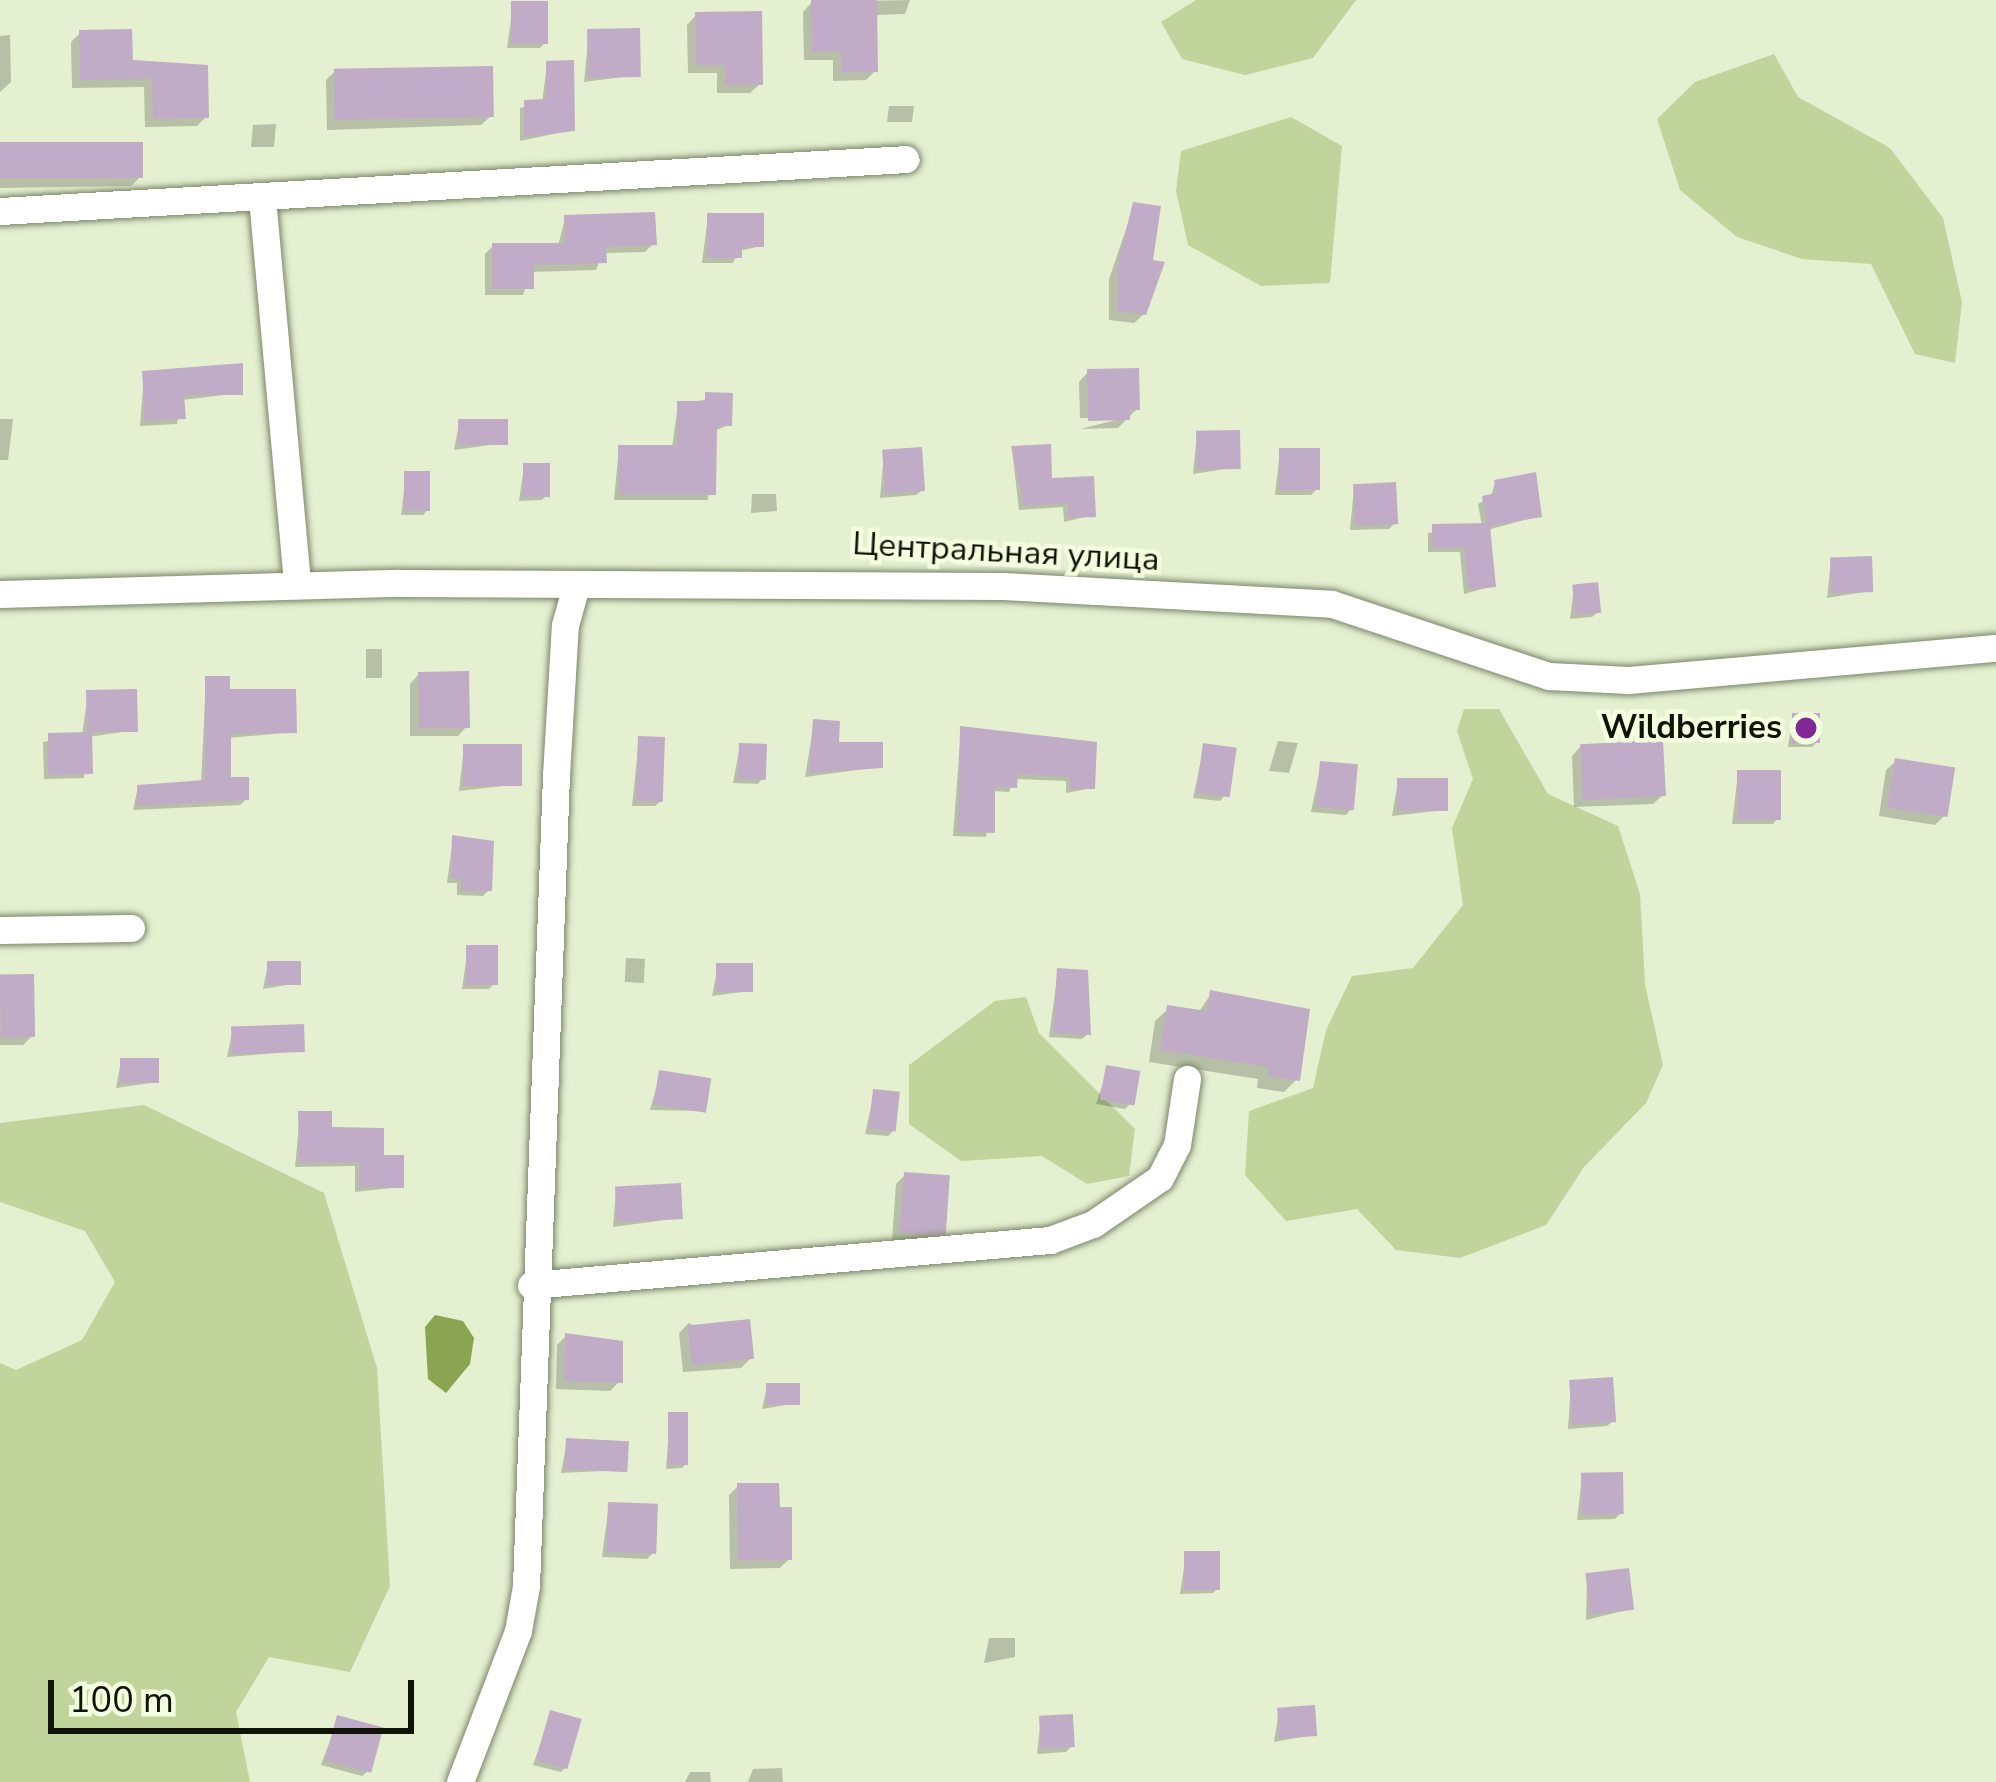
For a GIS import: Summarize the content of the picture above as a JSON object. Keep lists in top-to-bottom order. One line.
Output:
{"streets":{"street":["Центральная улица"]},"places":["Wildberries"],"scale_bar":"100 m"}
